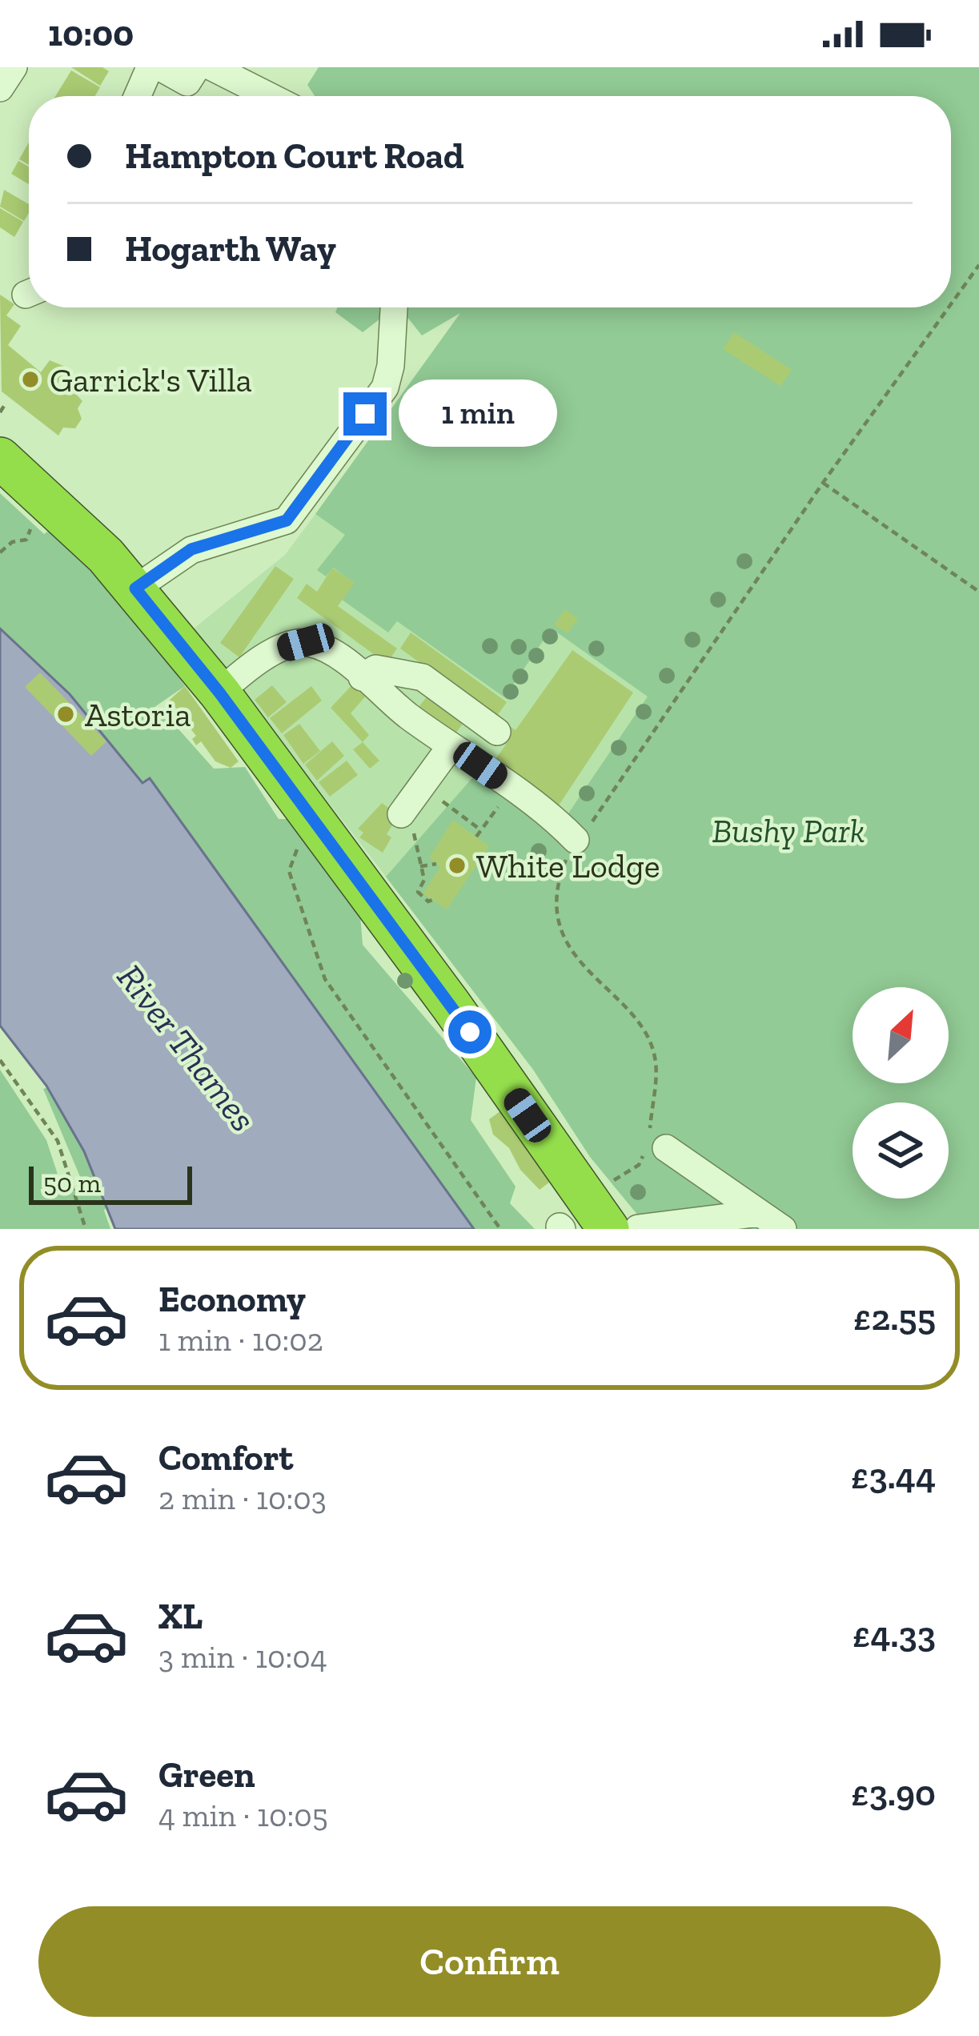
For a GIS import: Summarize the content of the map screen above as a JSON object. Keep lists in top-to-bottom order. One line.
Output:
{"water":["River Thames"],"parks":["Bushy Park"],"places":["Garrick's Villa","Astoria","White Lodge"],"scale_bar":"50 m","north":"top right","page":{"status":"10:00","banner":["Hampton Court Road","Hogarth Way"],"bubble":"1 min","scale":"50 m","list":[{"name":"Economy","note":"1 min · 10:02","value":"£2.55"},{"name":"Comfort","note":"2 min · 10:03","value":"£3.44"},{"name":"XL","note":"3 min · 10:04","value":"£4.33"},{"name":"Green","note":"4 min · 10:05","value":"£3.90"}],"buttons":"Confirm"}}
